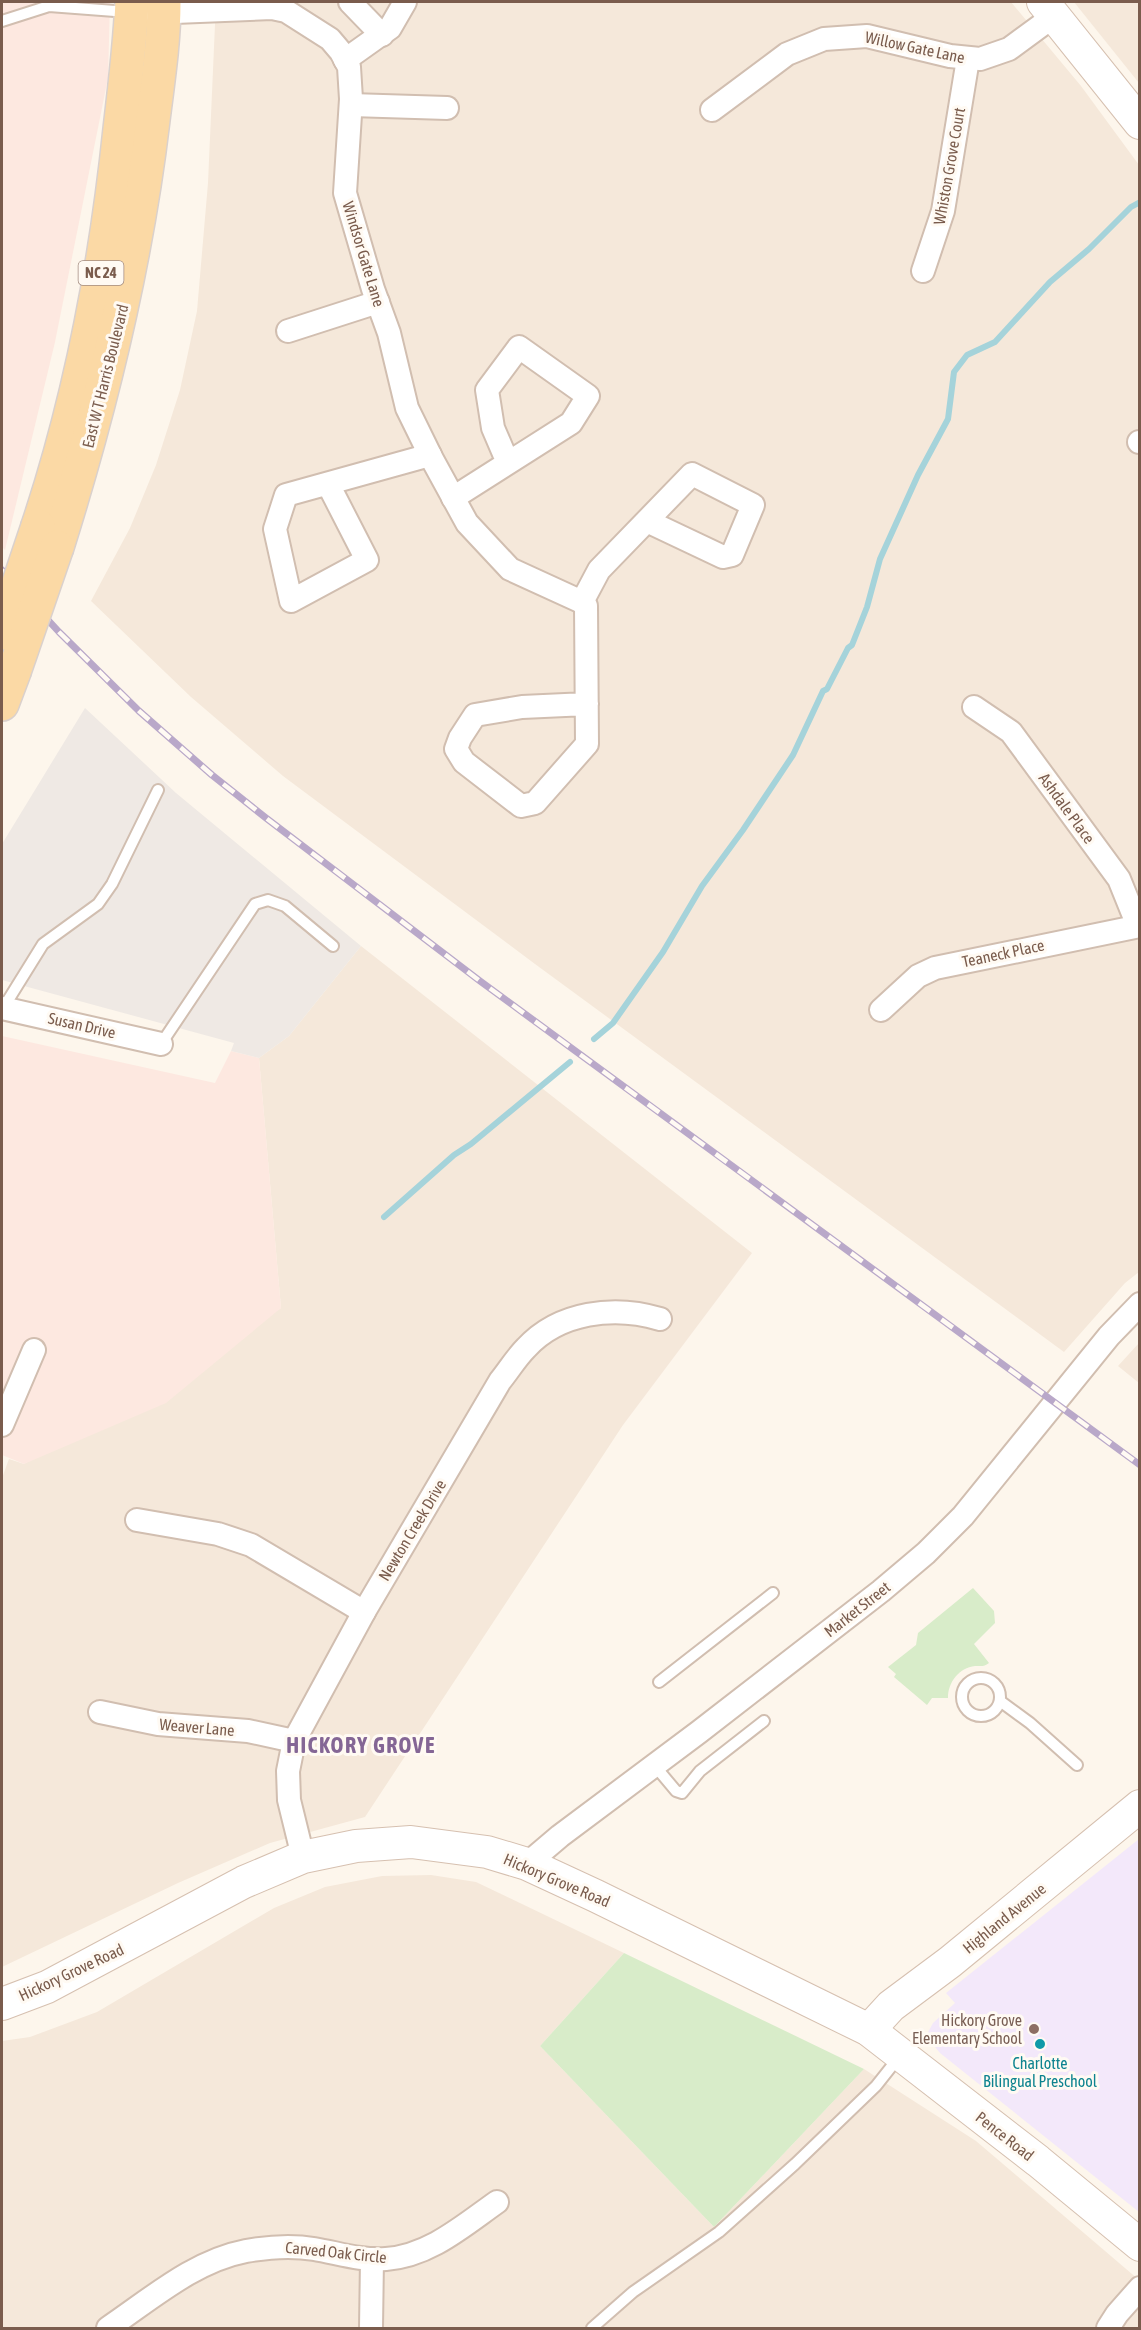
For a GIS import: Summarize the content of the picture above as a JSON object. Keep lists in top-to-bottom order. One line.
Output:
{"streets":{"main road":["NC 24","East W T Harris Boulevard"],"street":["Willow Gate Lane","Whiston Grove Court","Windsor Gate Lane","Ashdale Place","Teaneck Place","Susan Drive","Newton Creek Drive","Market Street","Weaver Lane","Hickory Grove Road","Highland Avenue","Pence Road","Carved Oak Circle"]},"crossings":[["Willow Gate Lane","Whiston Grove Court"],["Windsor Gate Lane","East W T Harris Boulevard"],["Ashdale Place","Teaneck Place"],["Newton Creek Drive","Weaver Lane"],["Newton Creek Drive","Hickory Grove Road"],["Market Street","Hickory Grove Road"],["Hickory Grove Road","Highland Avenue"],["Hickory Grove Road","Pence Road"],["Highland Avenue","Pence Road"]],"districts":["HICKORY GROVE"],"places":["Hickory Grove Elementary School","Charlotte Bilingual Preschool"]}
